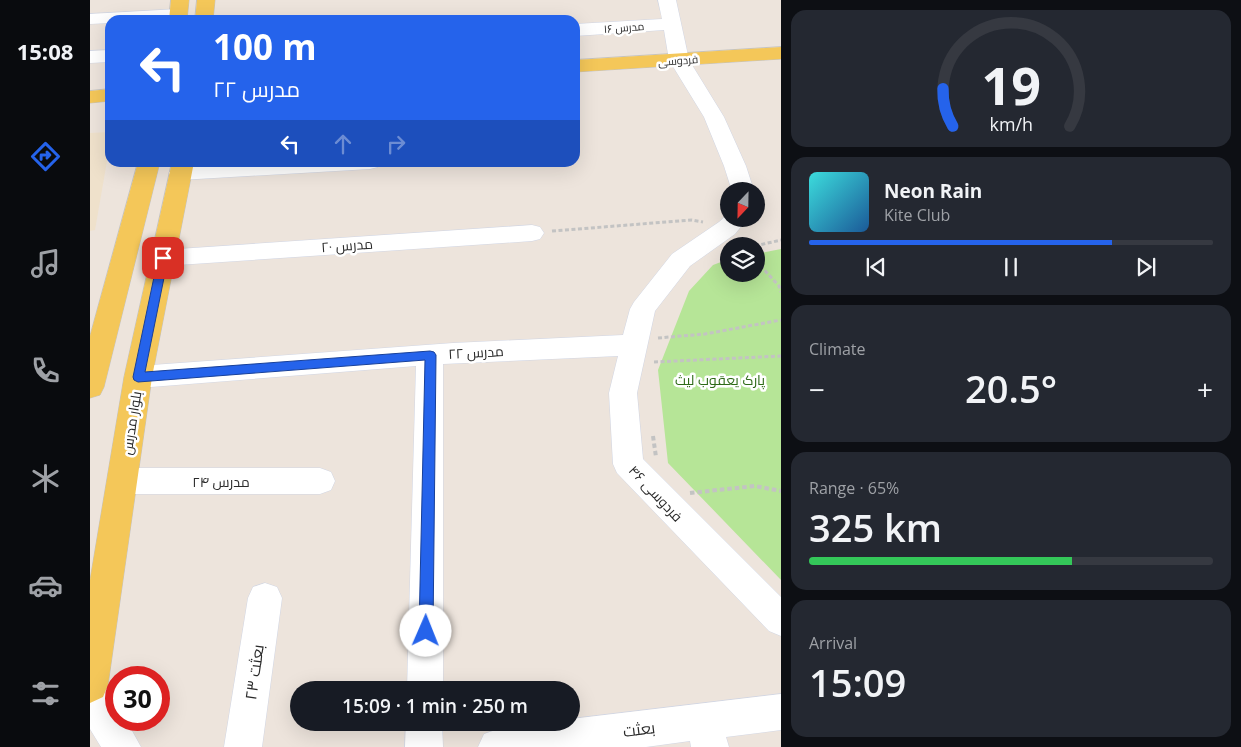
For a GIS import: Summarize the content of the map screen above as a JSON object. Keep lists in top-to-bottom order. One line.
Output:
{"streets":{"main road":["فردوسی","بلوار مدرس"],"street":["مدرس ۱۶","مدرس ۲۰","مدرس ۲۲","مدرس ۲۴","فردوسی ۴۶","بعثت ۲۳","بعثت"]},"crossings":[["مدرس ۲۰","بلوار مدرس"],["مدرس ۲۲","بلوار مدرس"],["مدرس ۲۲","فردوسی ۴۶"],["بلوار مدرس","مدرس ۲۴"]],"parks":["پارک یعقوب لیث"],"north":"bottom","page":{"tabs":"15:08","turn":["100 m","مدرس ۲۲"],"song":["Neon Rain","Kite Club"],"tile":["Climate",["Range · 65%","325 km"],["Arrival","15:09"]],"heat":["−","20.5°","+"],"limit":"30","trip":"15:09 · 1 min · 250 m","gauge":["19","km/h"]}}
